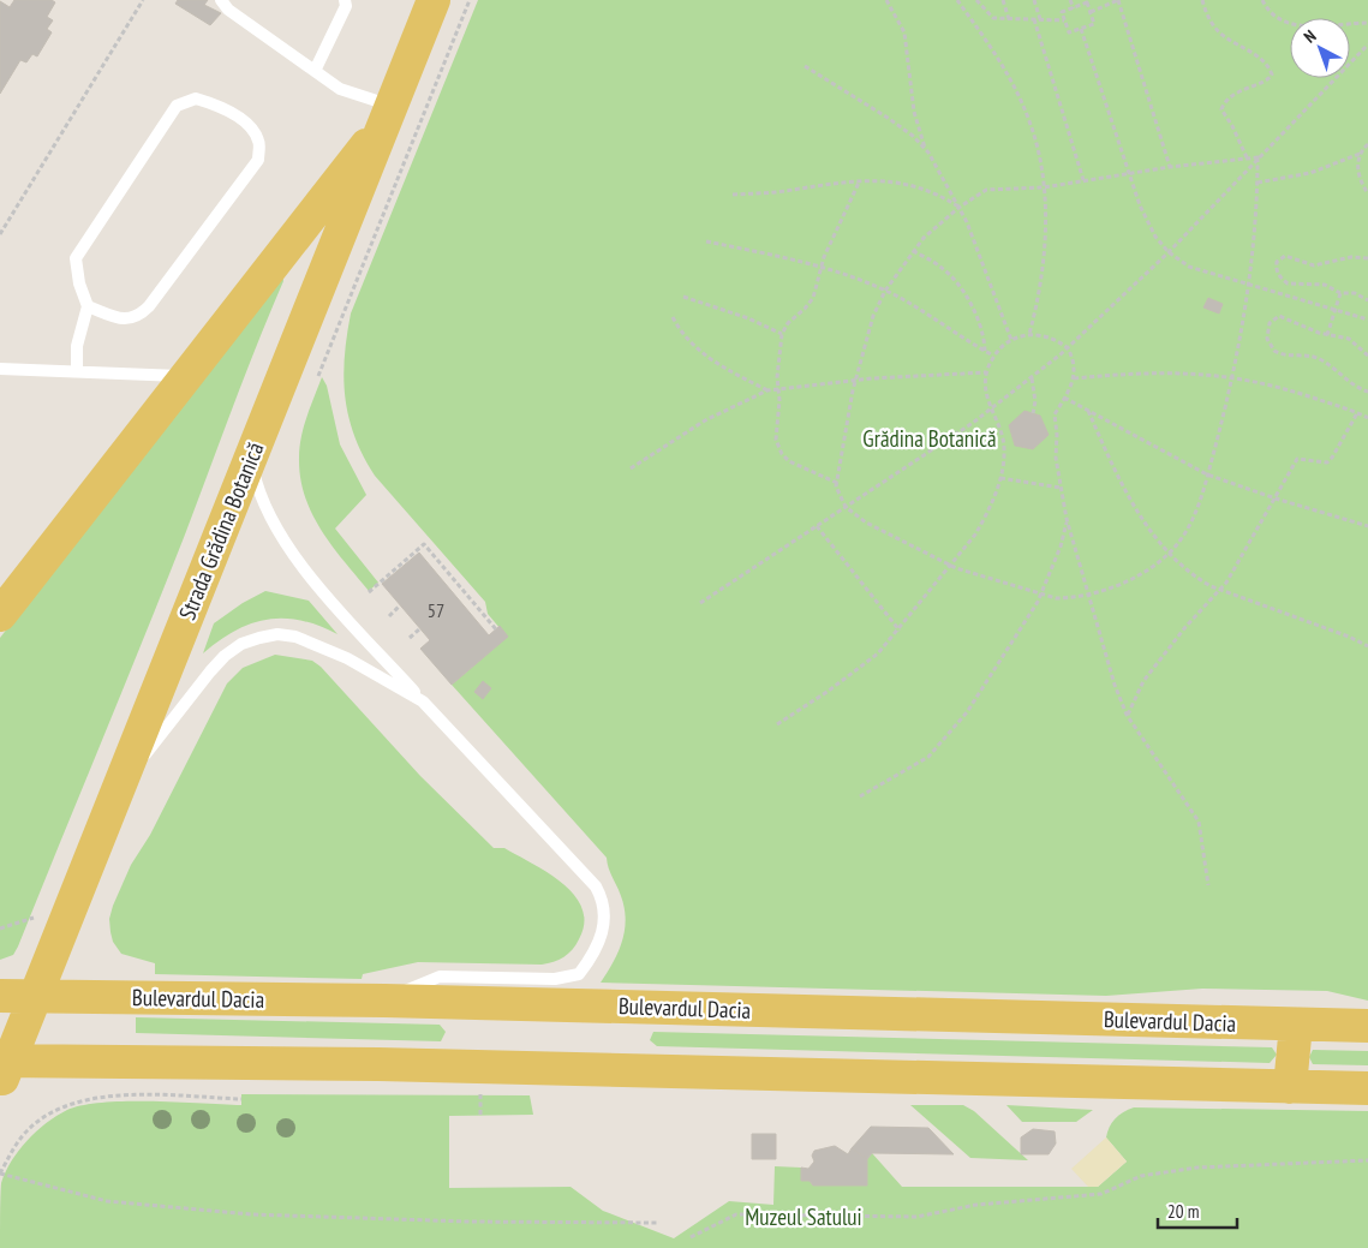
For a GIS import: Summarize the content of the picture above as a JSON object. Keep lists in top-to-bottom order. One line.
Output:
{"streets":{"main road":["Strada Grădina Botanică","Bulevardul Dacia"]},"crossings":[["Strada Grădina Botanică","Bulevardul Dacia"]],"parks":["Grădina Botanică","Muzeul Satului"],"house_numbers":["57"],"scale_bar":"20 m","north":"top left"}
